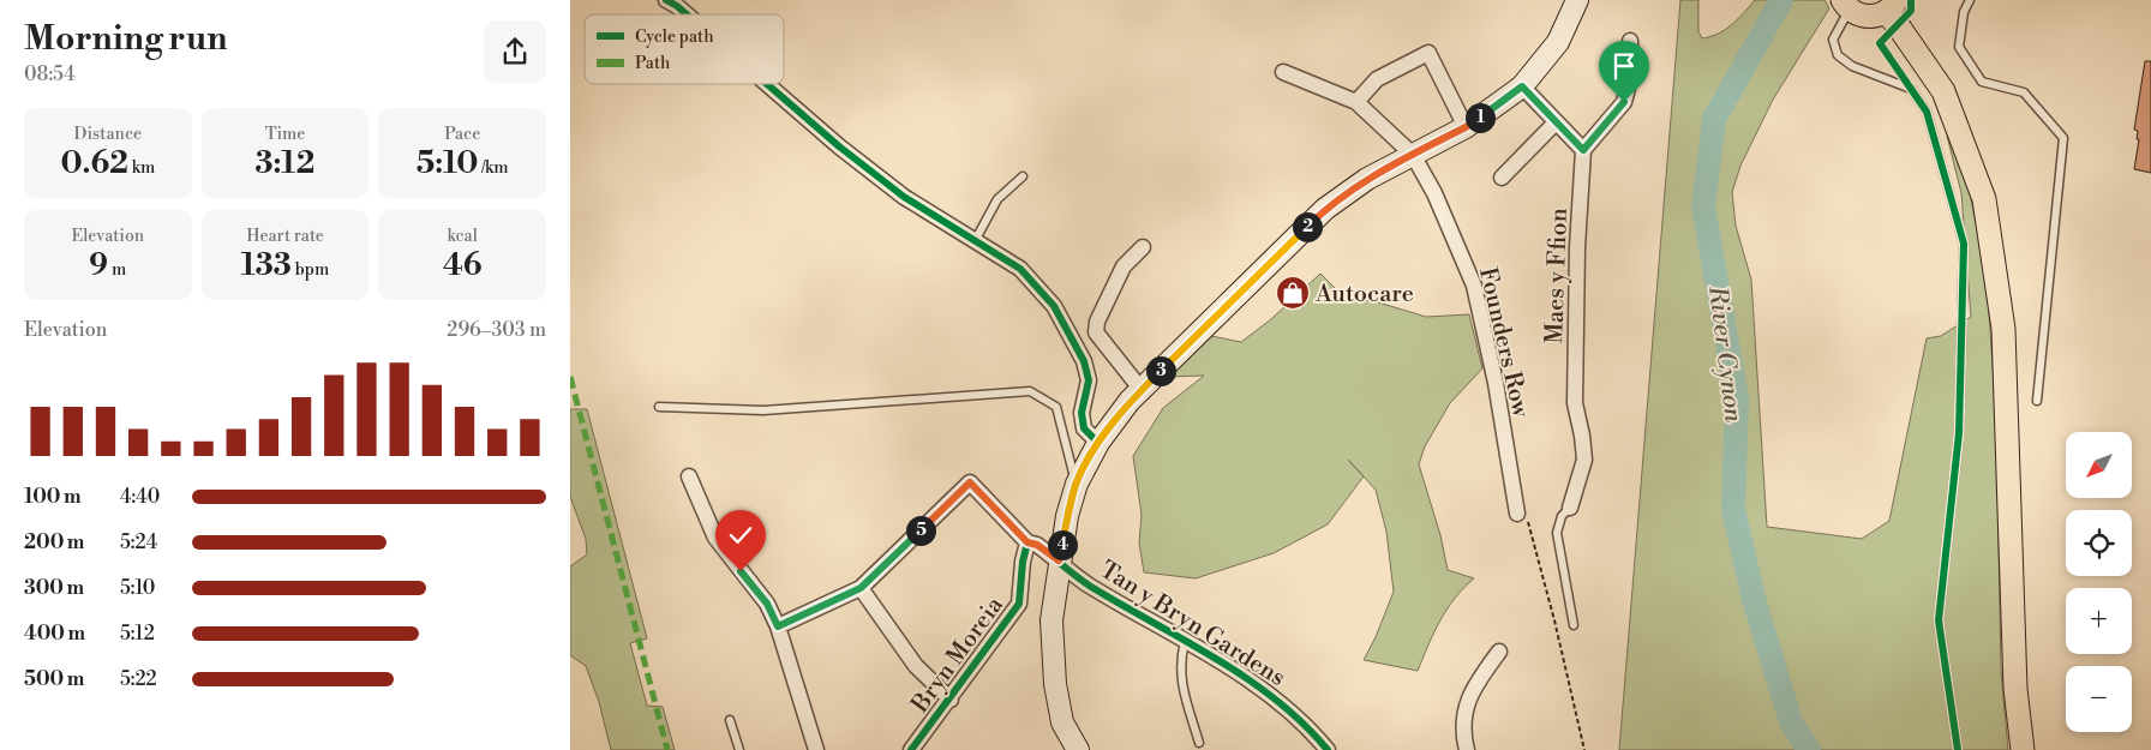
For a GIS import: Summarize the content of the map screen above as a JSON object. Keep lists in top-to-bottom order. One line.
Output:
{"streets":{"street":["Maes y Ffion","Founders Row","Tan y Bryn Gardens","Bryn Moreia"]},"water":["River Cynon"],"places":{"shop":["Autocare"]},"legend":["Cycle path","Path"],"north":"bottom left","page":{"heading":["Morning run","08:54"],"stats":[["Distance","0.62 km"],["Time","3:12"],["Pace","5:10 /km"],["Elevation","9 m"],["Heart rate","133 bpm"],["kcal","46"]],"pins":["1","2","3","5","4"],"chart":["Elevation","296–303 m"],"map_buttons":["+","−"],"list":[{"name":"100 m","note":"4:40"},{"name":"200 m","note":"5:24"},{"name":"300 m","note":"5:10"},{"name":"400 m","note":"5:12"},{"name":"500 m","note":"5:22"}]}}
